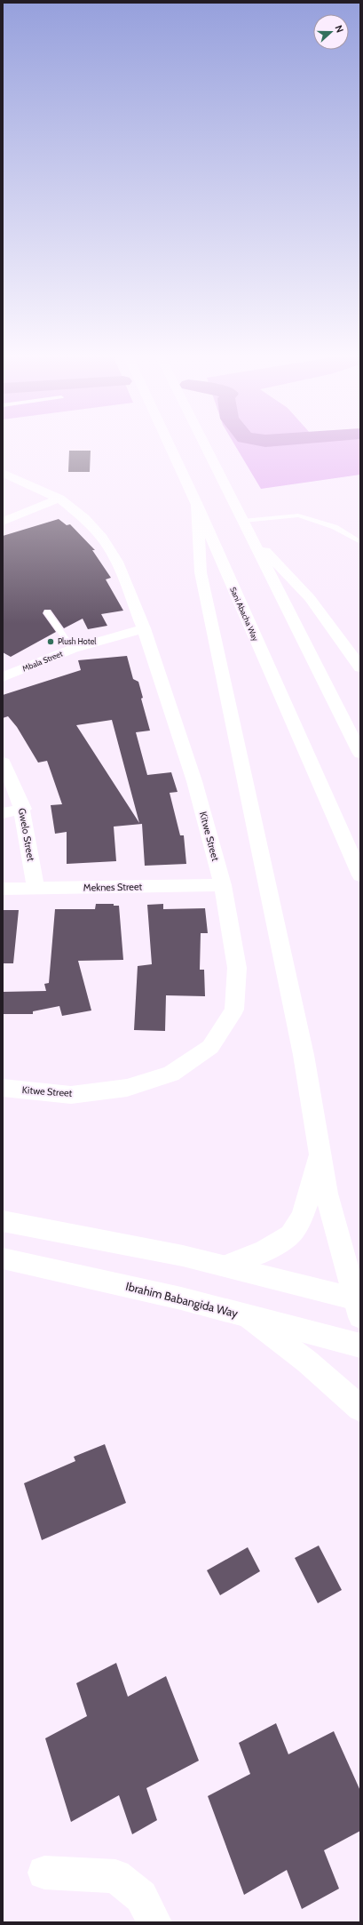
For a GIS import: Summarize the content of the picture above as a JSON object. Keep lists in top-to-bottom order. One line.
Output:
{"streets":{"main road":["Sani Abacha Way","Mbala Street","Gwelo Street","Kitwe Street","Meknes Street","Ibrahim Babangida Way"]},"crossings":[["Mbala Street","Kitwe Street"],["Gwelo Street","Meknes Street"],["Kitwe Street","Meknes Street"]],"places":["Plush Hotel"],"north":"right"}
